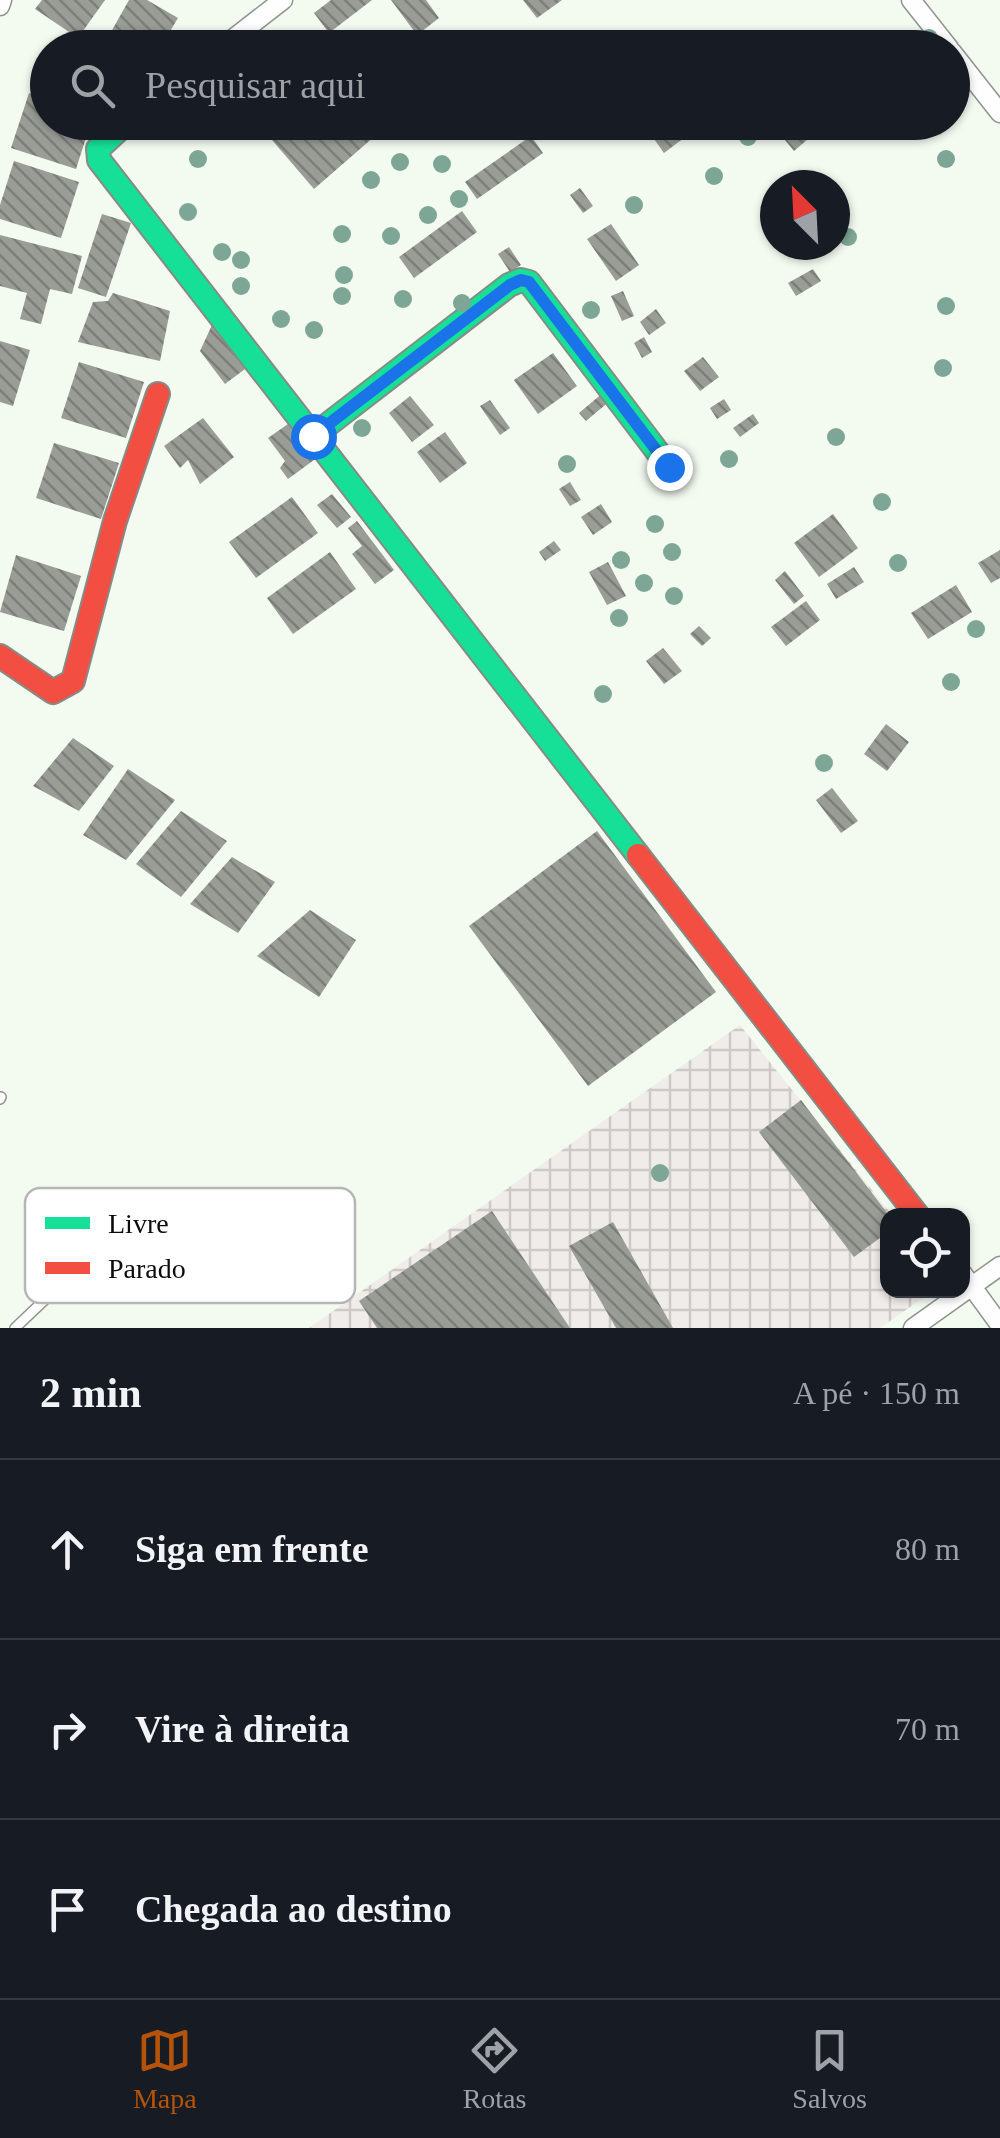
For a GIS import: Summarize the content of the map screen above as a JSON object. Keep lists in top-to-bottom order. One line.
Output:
{"legend":["Livre","Parado"],"north":"top left","page":{"search":"Pesquisar aqui","heading":["2 min","A pé · 150 m"],"list":[["Siga em frente","80 m"],["Vire à direita","70 m"],"Chegada ao destino"],"nav":["Mapa","Rotas","Salvos"]}}
